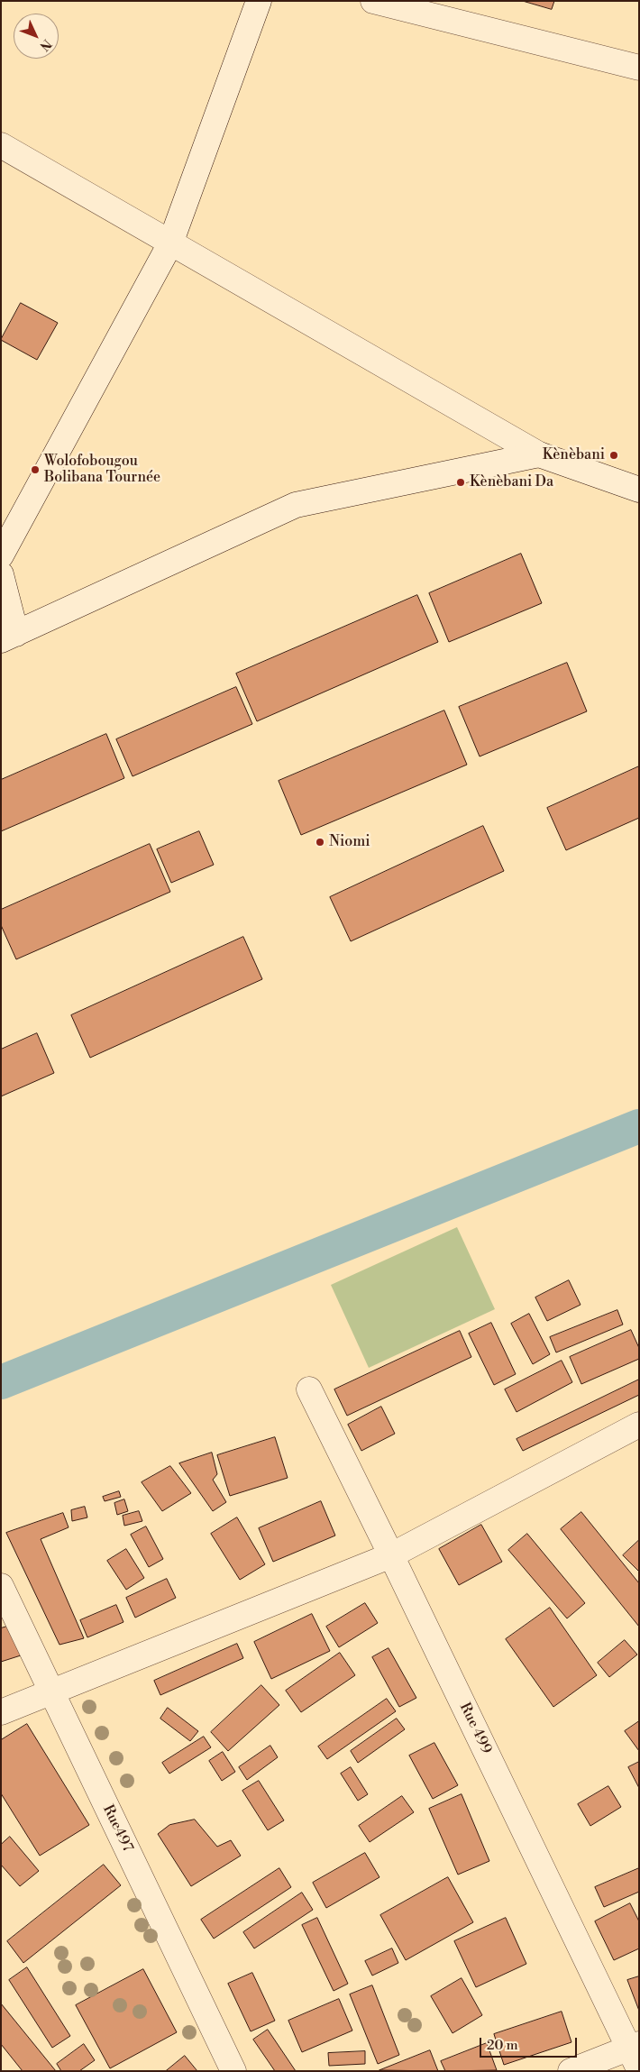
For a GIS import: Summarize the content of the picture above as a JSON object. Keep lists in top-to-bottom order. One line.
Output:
{"streets":{"street":["Rue 499","Rue497"]},"places":["Kènèbani","Wolofobougou Bolibana Tournée","Kènèbani Da","Niomi"],"scale_bar":"20 m","north":"bottom right"}
